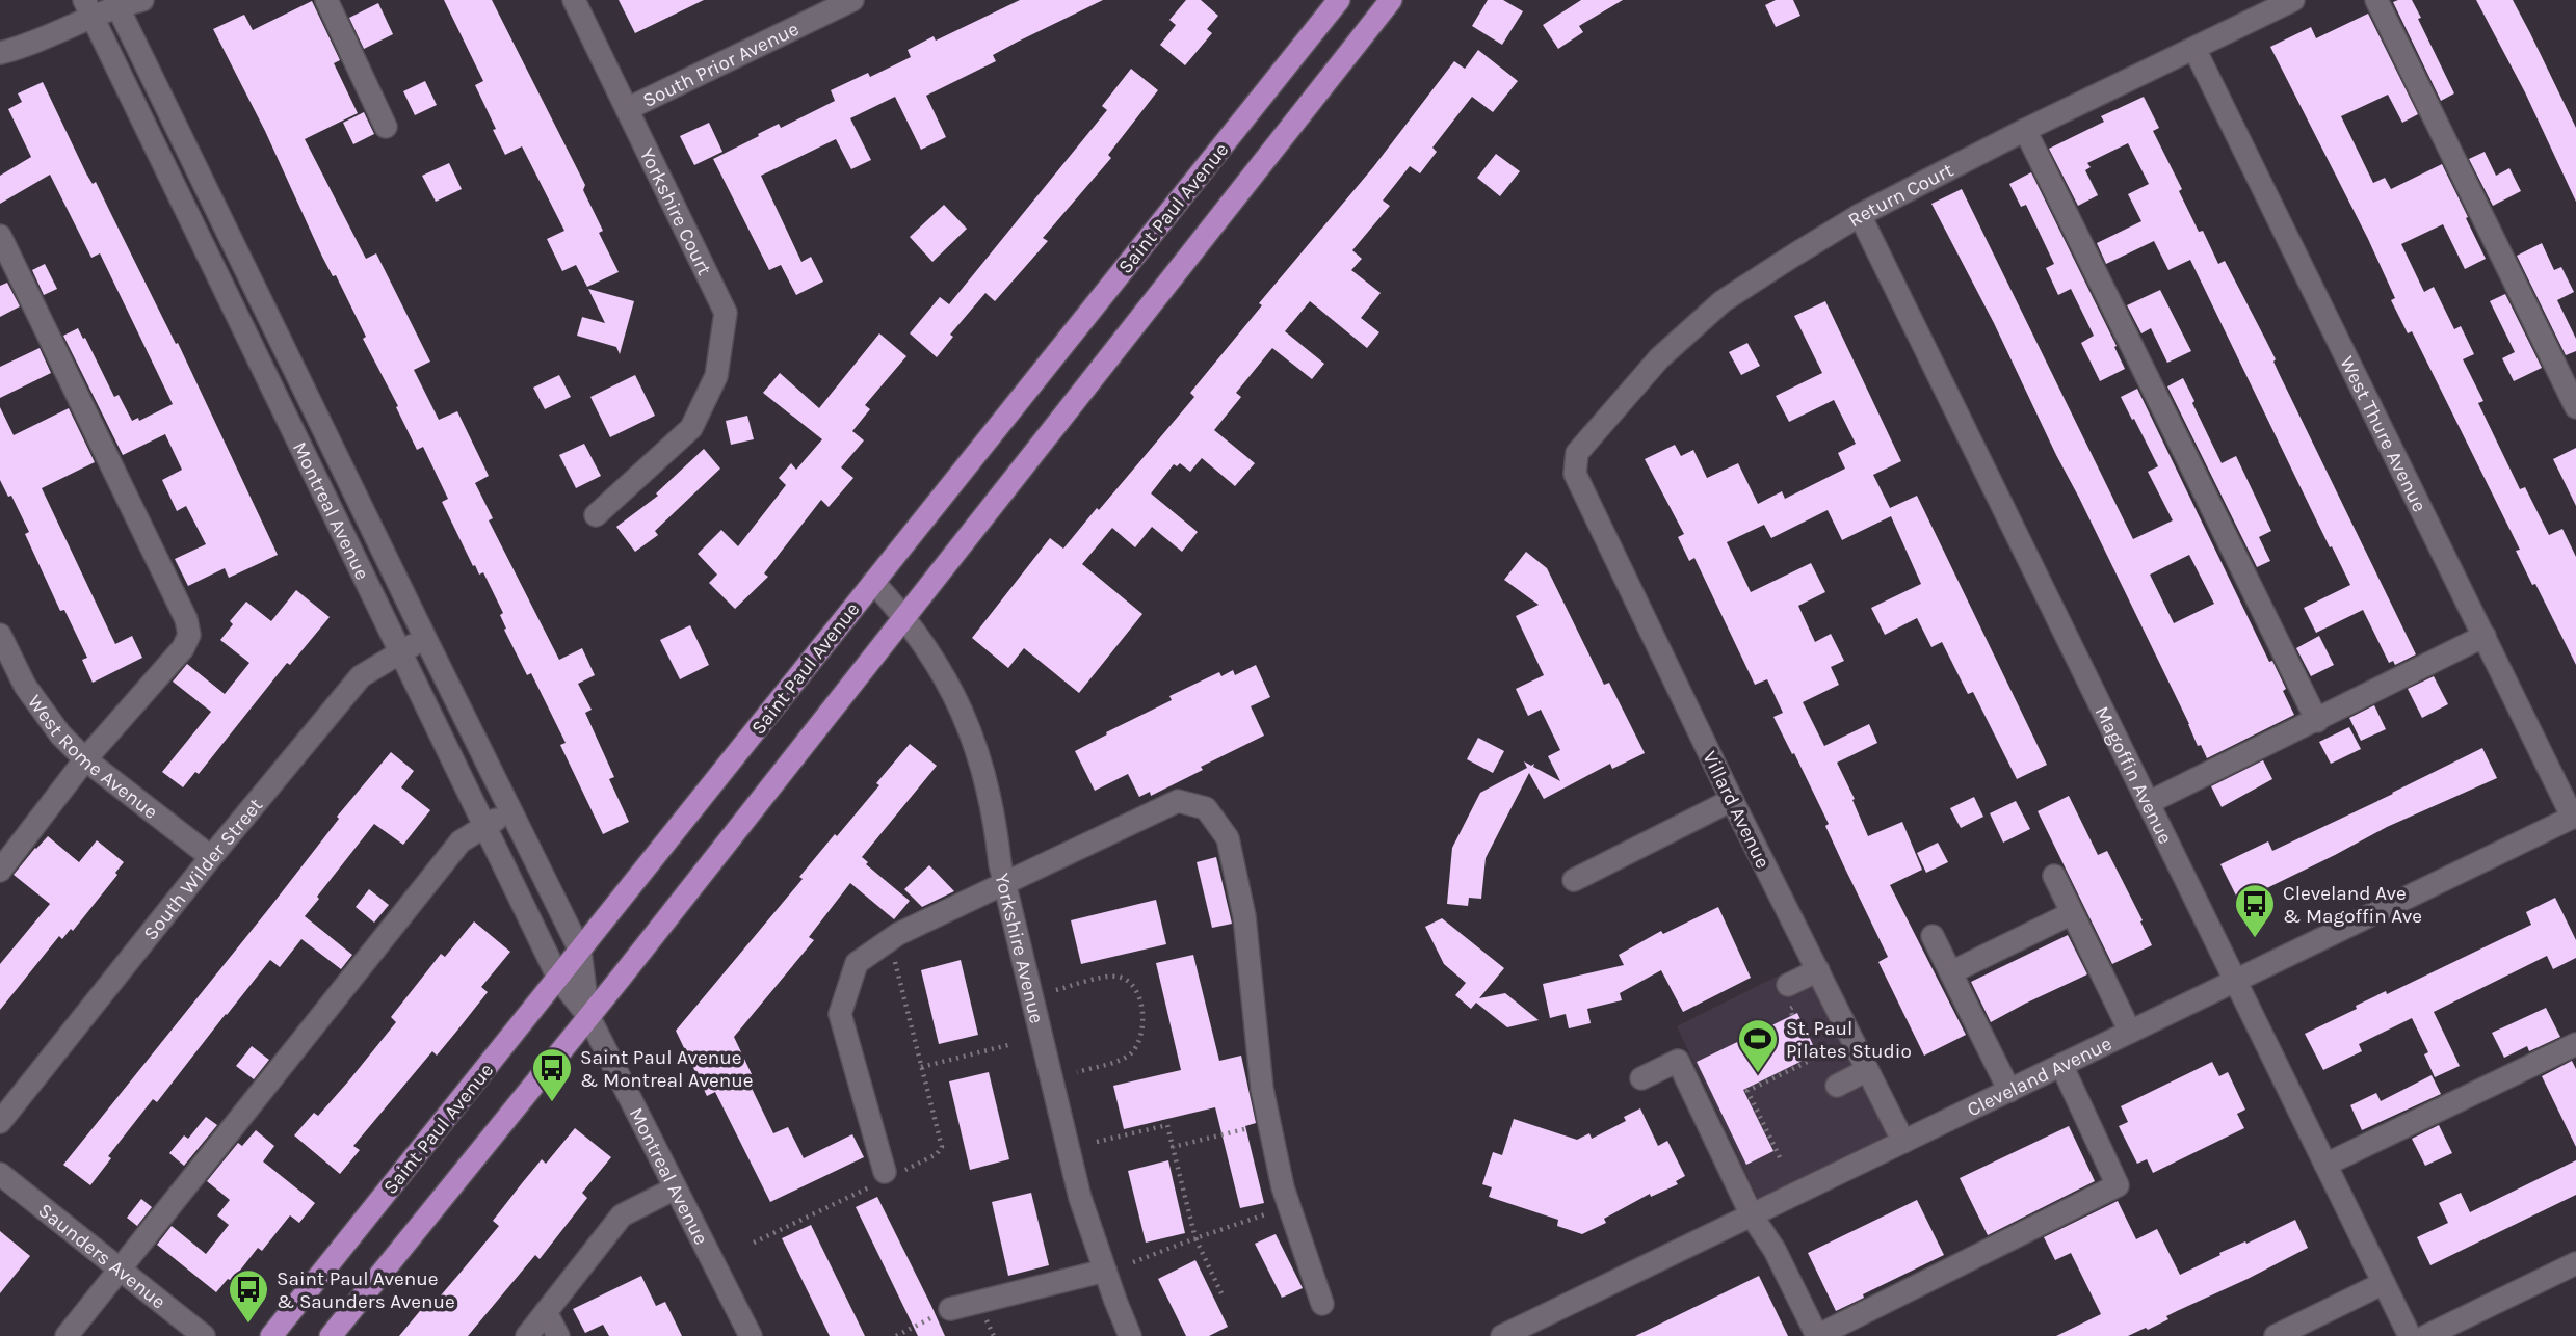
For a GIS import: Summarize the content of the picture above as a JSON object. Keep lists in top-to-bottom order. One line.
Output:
{"streets":{"main road":["Saint Paul Avenue"],"street":["South Prior Avenue","Return Court","Yorkshire Court","West Thure Avenue","Montreal Avenue","West Rome Avenue","Magoffin Avenue","Villard Avenue","South Wilder Street","Yorkshire Avenue","Cleveland Avenue","Saunders Avenue"]},"crossings":[["South Prior Avenue","Yorkshire Court"],["Return Court","West Thure Avenue"],["Return Court","Magoffin Avenue"],["Return Court","Villard Avenue"],["Saint Paul Avenue","Montreal Avenue"],["Saint Paul Avenue","Yorkshire Avenue"],["West Thure Avenue","Cleveland Avenue"],["Montreal Avenue","South Wilder Street"],["West Rome Avenue","South Wilder Street"],["Magoffin Avenue","Cleveland Avenue"],["Villard Avenue","Cleveland Avenue"]],"places":{"bus stop":["Cleveland Ave & Magoffin Ave","Saint Paul Avenue & Montreal Avenue","Saint Paul Avenue & Saunders Avenue"],"sports":["St. Paul Pilates Studio"]}}
